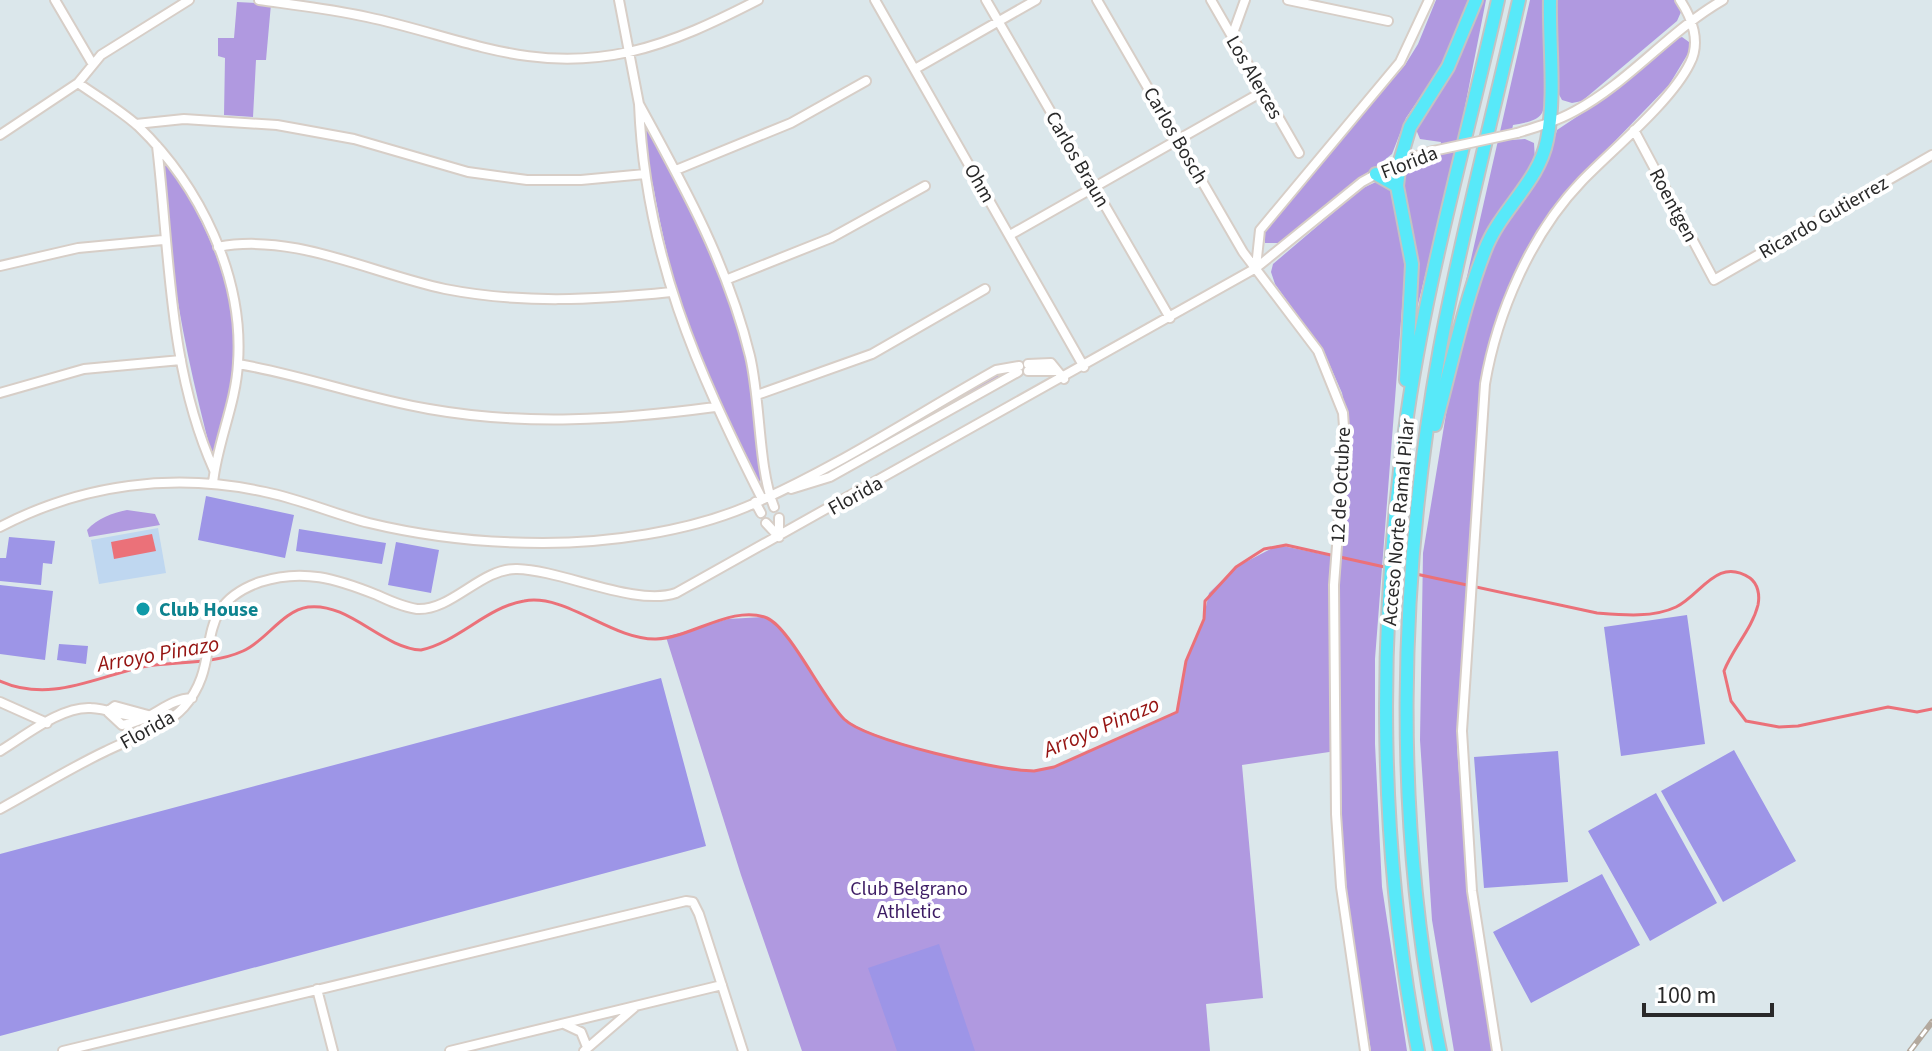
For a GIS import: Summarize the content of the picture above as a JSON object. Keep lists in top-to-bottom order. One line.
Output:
{"streets":{"highway":["Acceso Norte Ramal Pilar"],"street":["Los Alerces","Carlos Bosch","Carlos Braun","Florida","Ohm","Roentgen","Ricardo Gutierrez","12 de Octubre"]},"crossings":[["Carlos Bosch","Florida"],["Carlos Bosch","12 de Octubre"],["Carlos Braun","Florida"],["Florida","Ohm"],["Florida","12 de Octubre"],["Roentgen","Ricardo Gutierrez"]],"water":["Arroyo Pinazo"],"parks":["Club Belgrano Athletic"],"places":["Club House"],"scale_bar":"100 m"}
